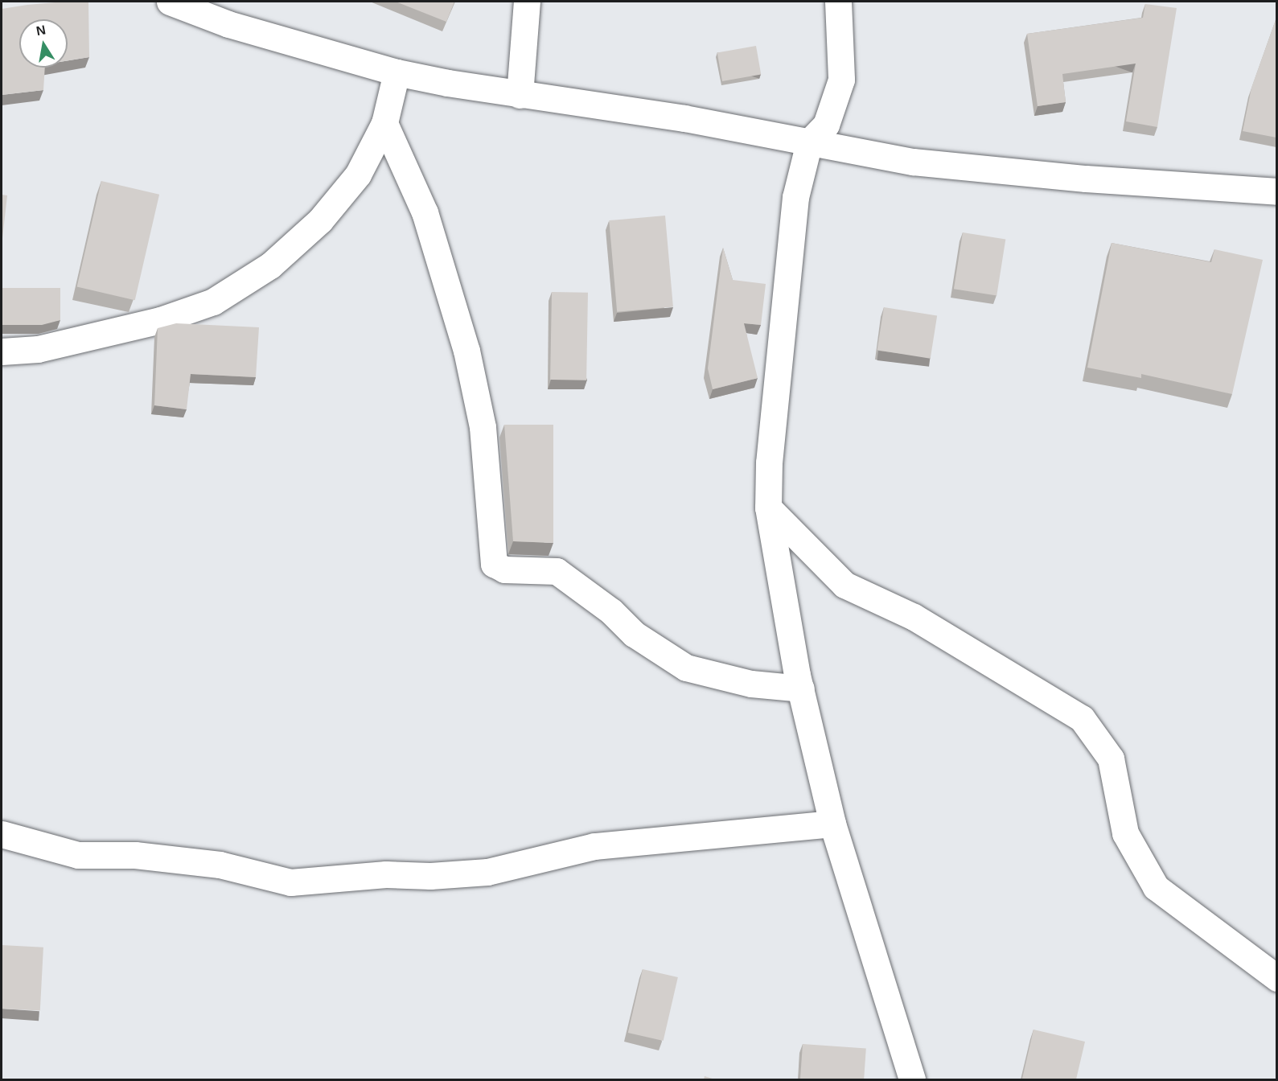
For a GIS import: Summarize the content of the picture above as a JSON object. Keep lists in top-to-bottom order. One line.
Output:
{"north":"top"}
